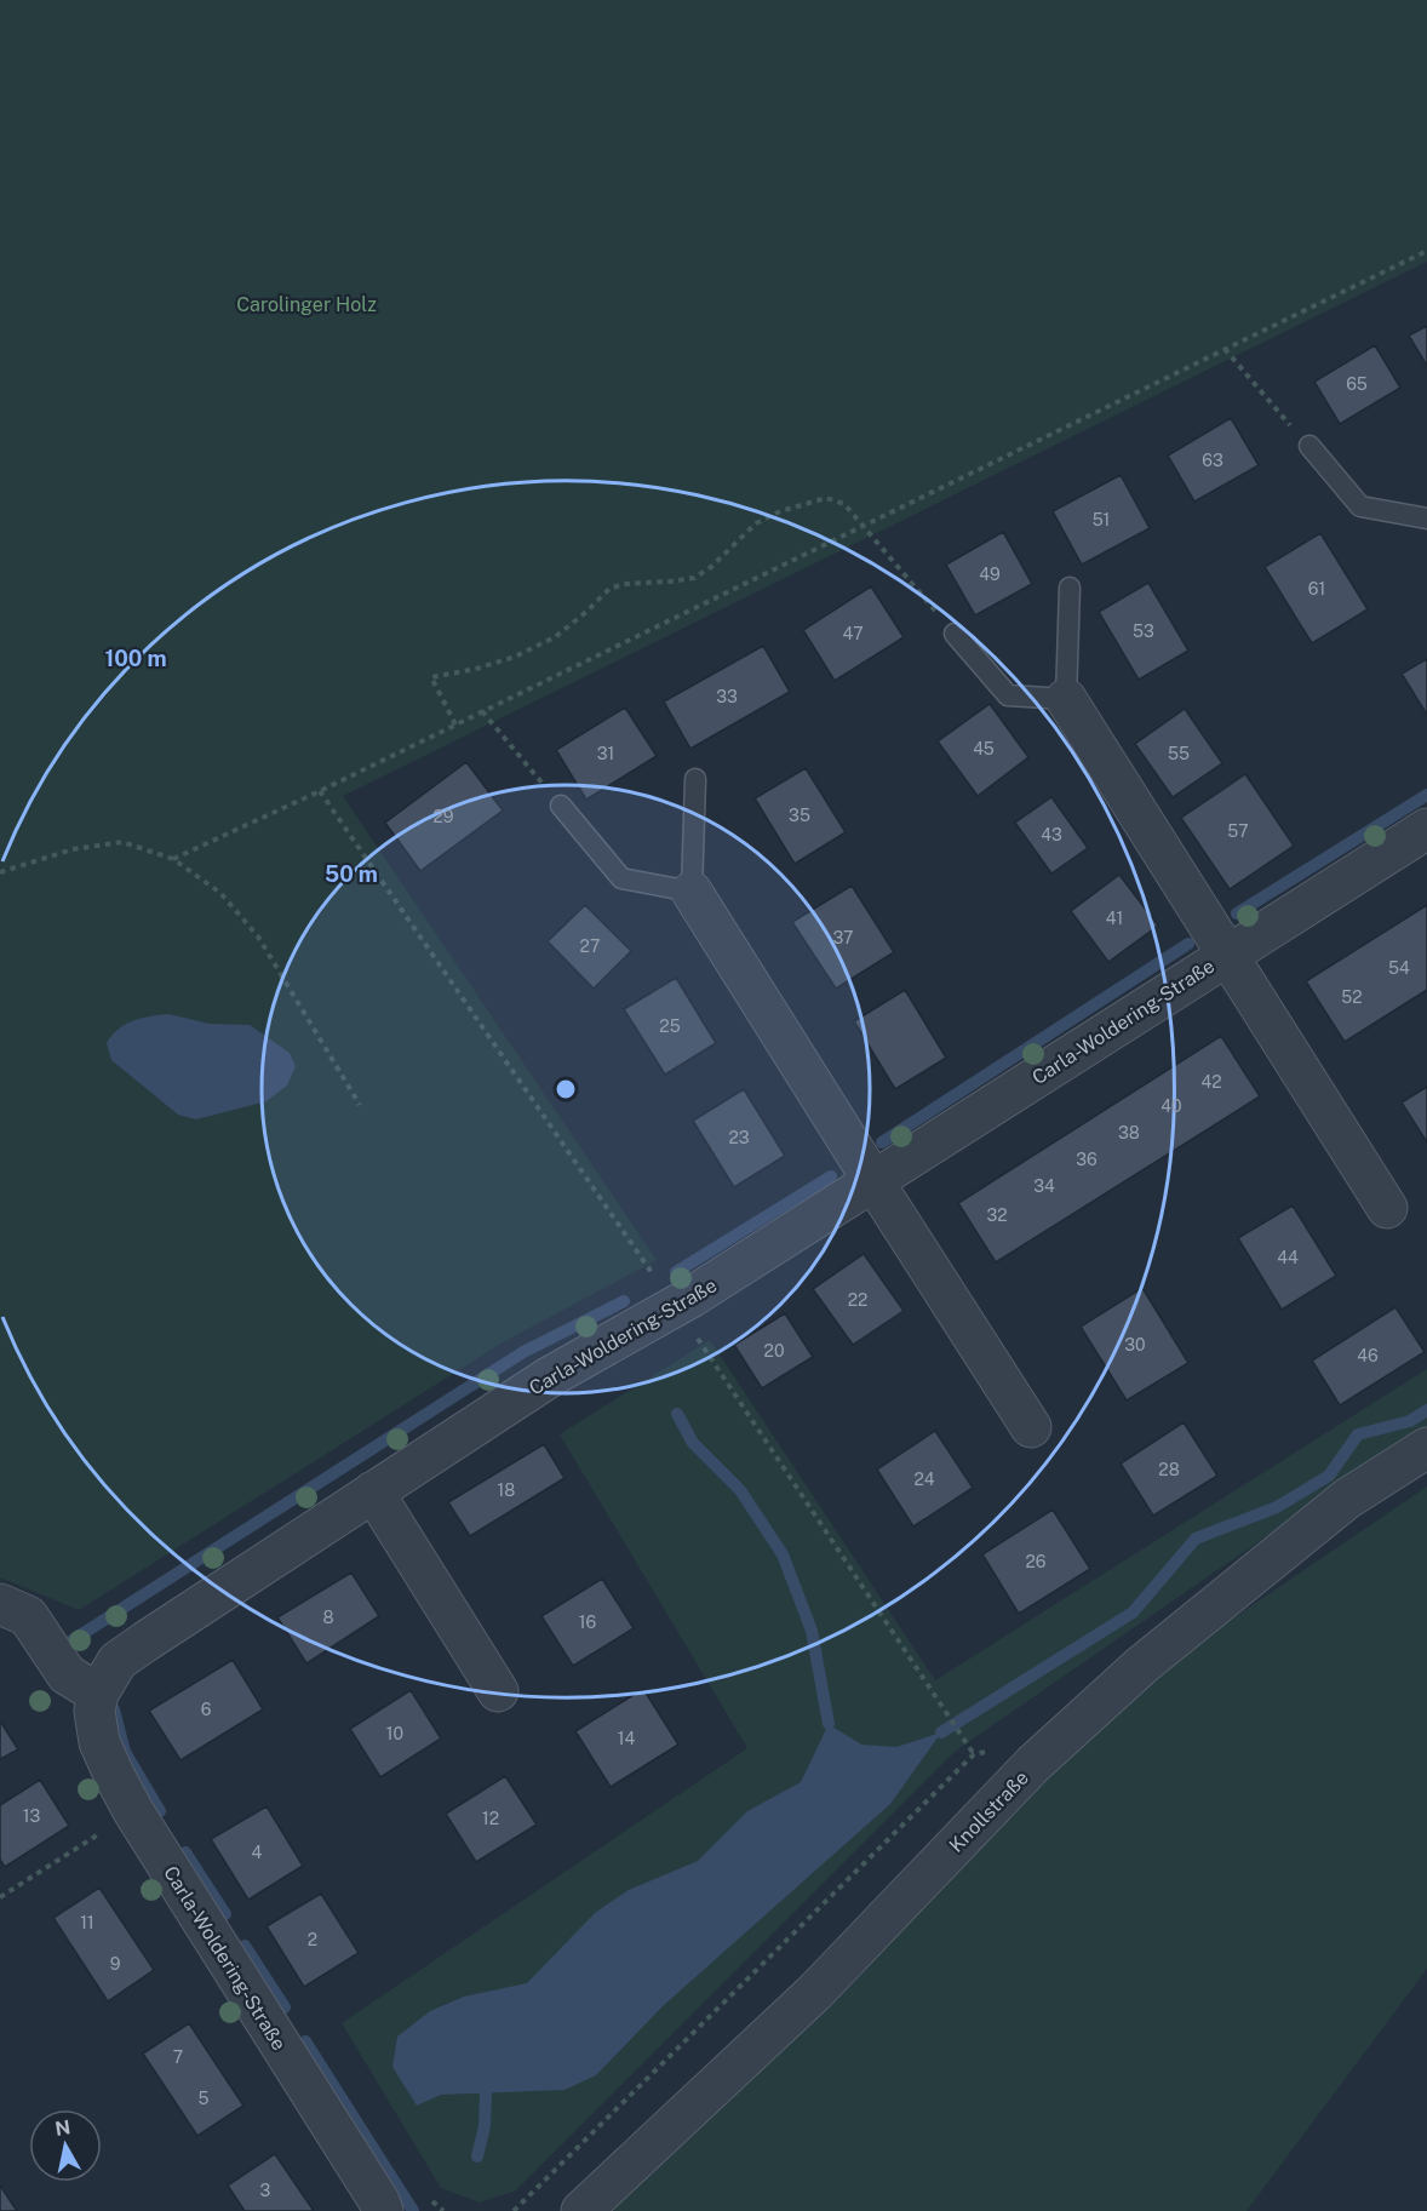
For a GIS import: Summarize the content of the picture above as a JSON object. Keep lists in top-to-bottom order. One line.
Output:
{"streets":{"street":["Carla-Woldering-Straße","Knollstraße"]},"parks":["Carolinger Holz"],"house_numbers":["65","63","51","49","61","53","47","33","45","31","55","35","29","57","43","41","37","27","54","52","25","42","40","38","23","36","34","32","44","22","30","20","46","28","24","18","26","8","16","6","10","14","13","12","4","11","2","9","7","5","3"],"north":"top","rings":["100 m","50 m"]}
